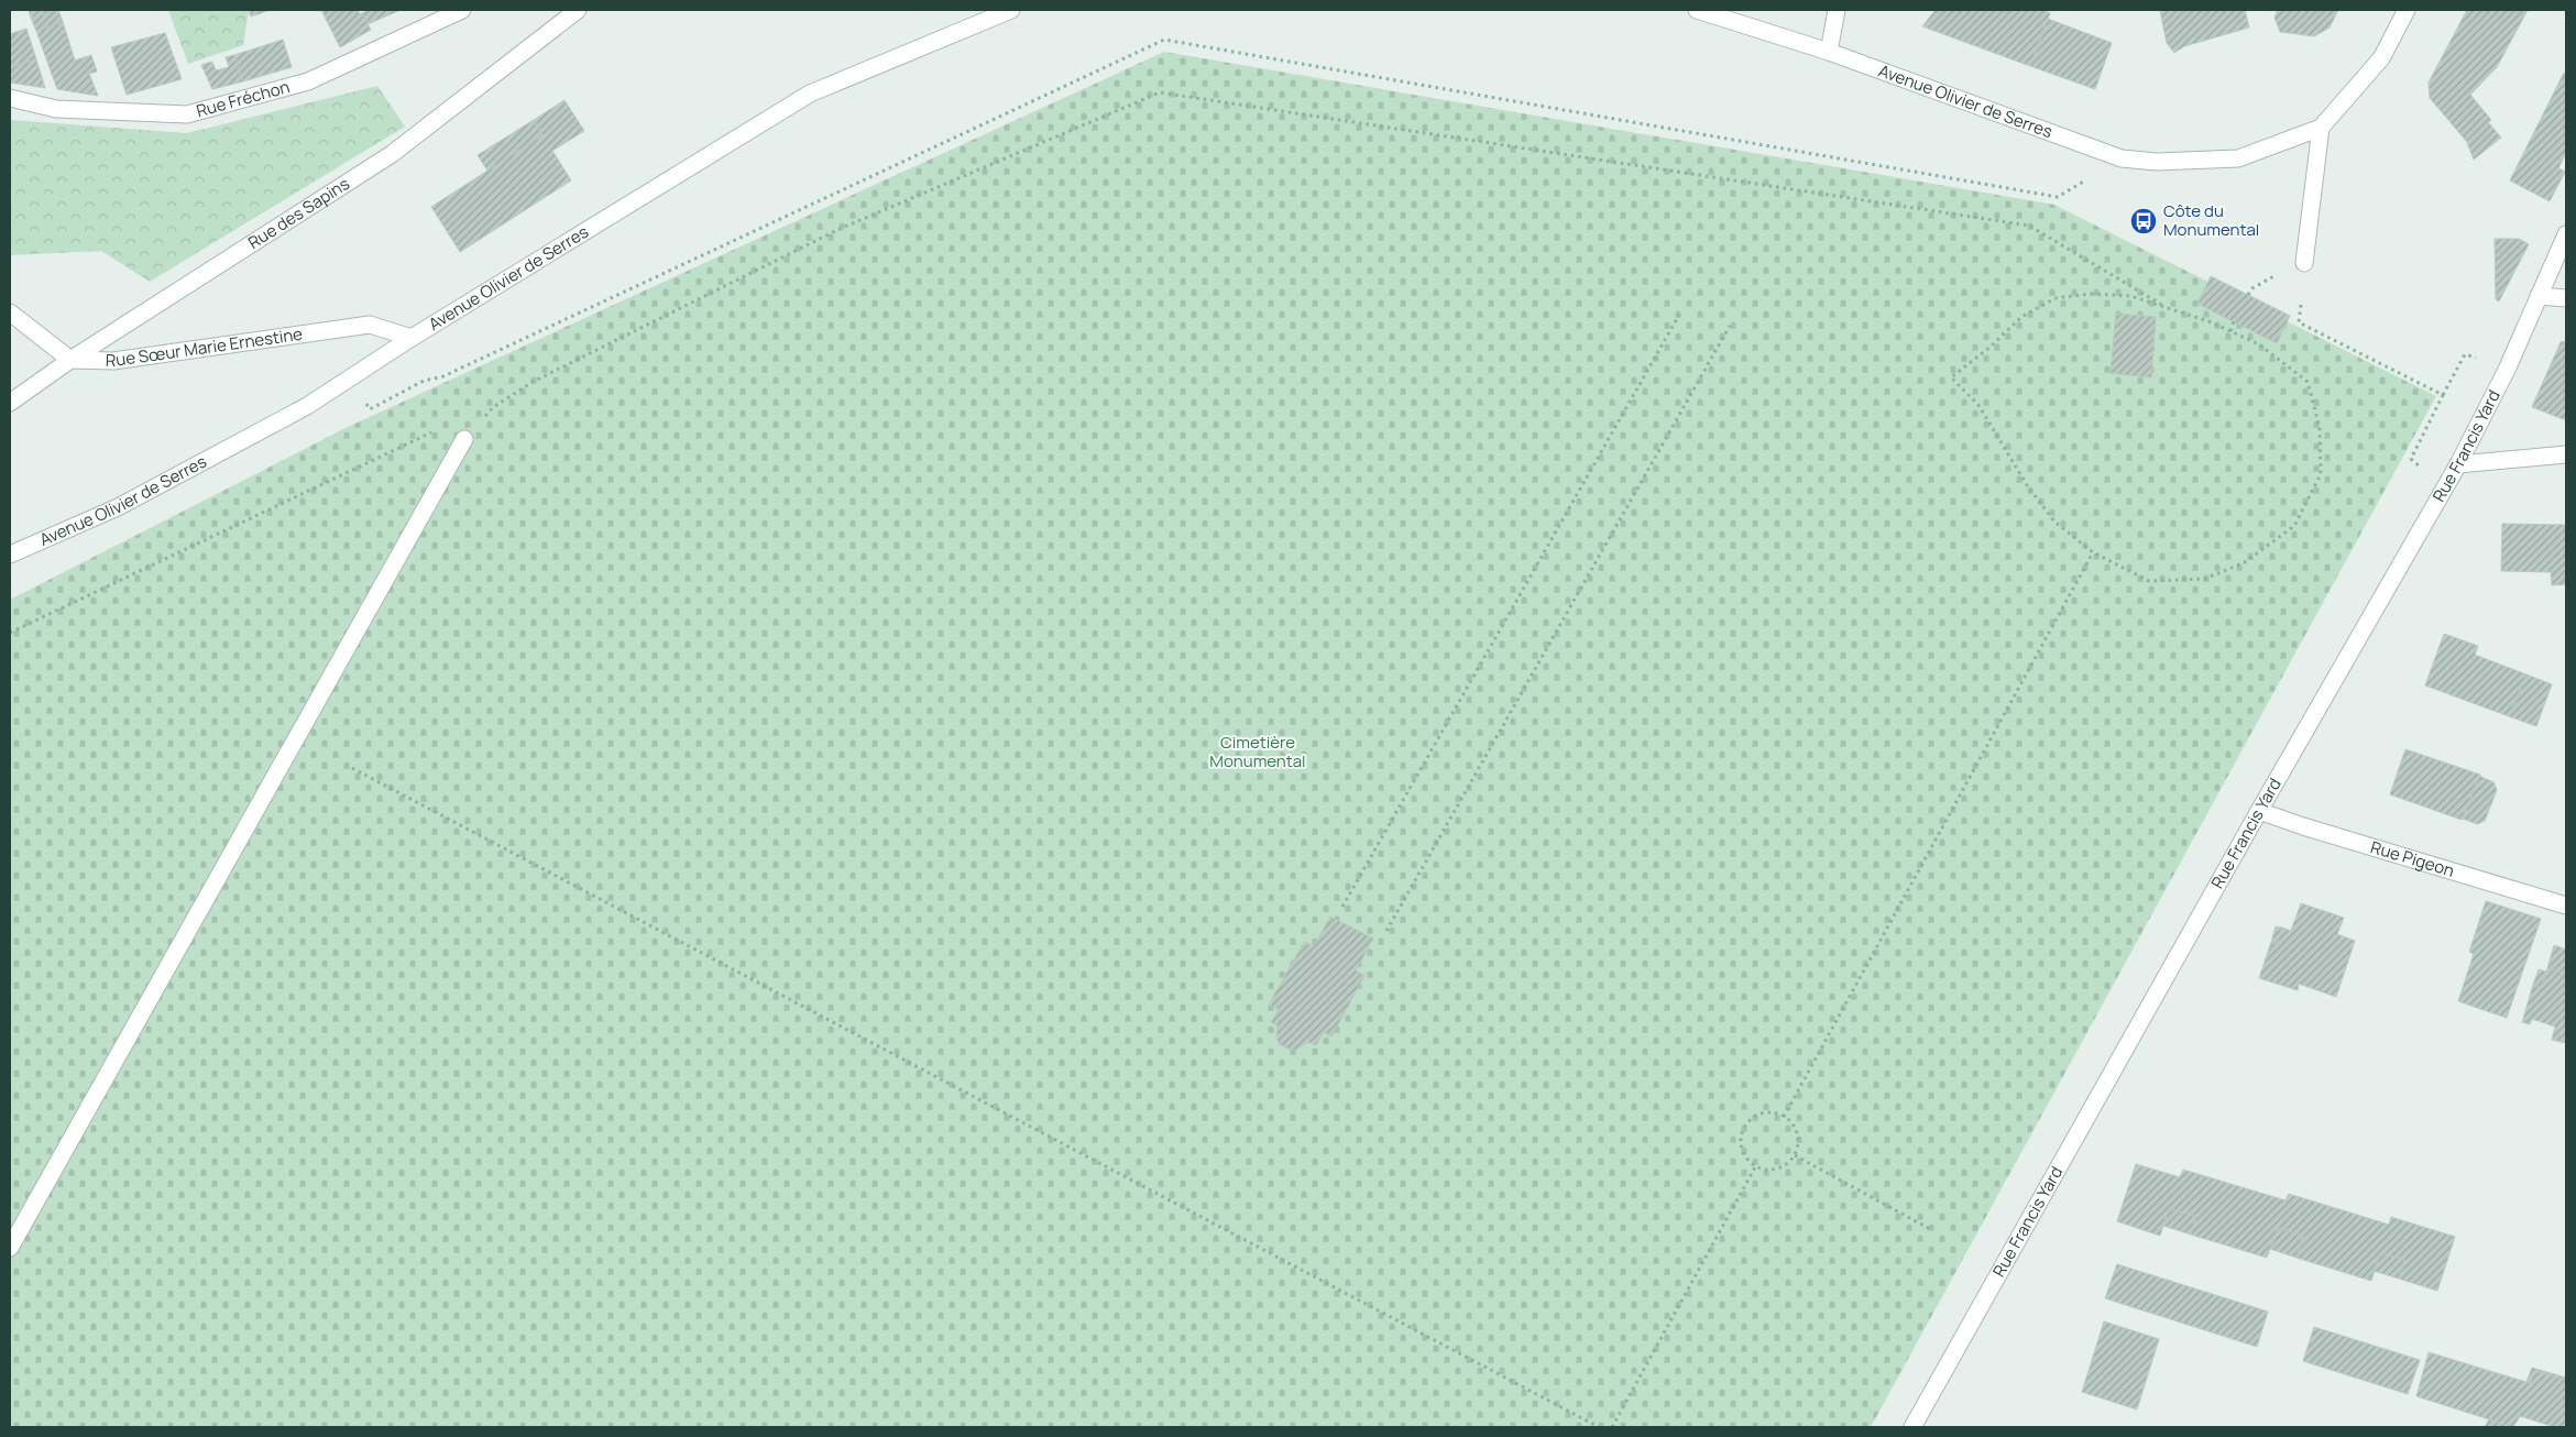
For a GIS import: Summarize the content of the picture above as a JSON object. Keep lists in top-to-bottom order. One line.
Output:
{"streets":{"street":["Rue Fréchon","Avenue Olivier de Serres","Rue des Sapins","Rue Sœur Marie Ernestine","Rue Francis Yard","Rue Pigeon"]},"crossings":[["Avenue Olivier de Serres","Rue Sœur Marie Ernestine"],["Rue des Sapins","Rue Sœur Marie Ernestine"],["Rue Francis Yard","Rue Pigeon"]],"parks":["Cimetière Monumental"],"places":{"bus stop":["Côte du Monumental"]}}
